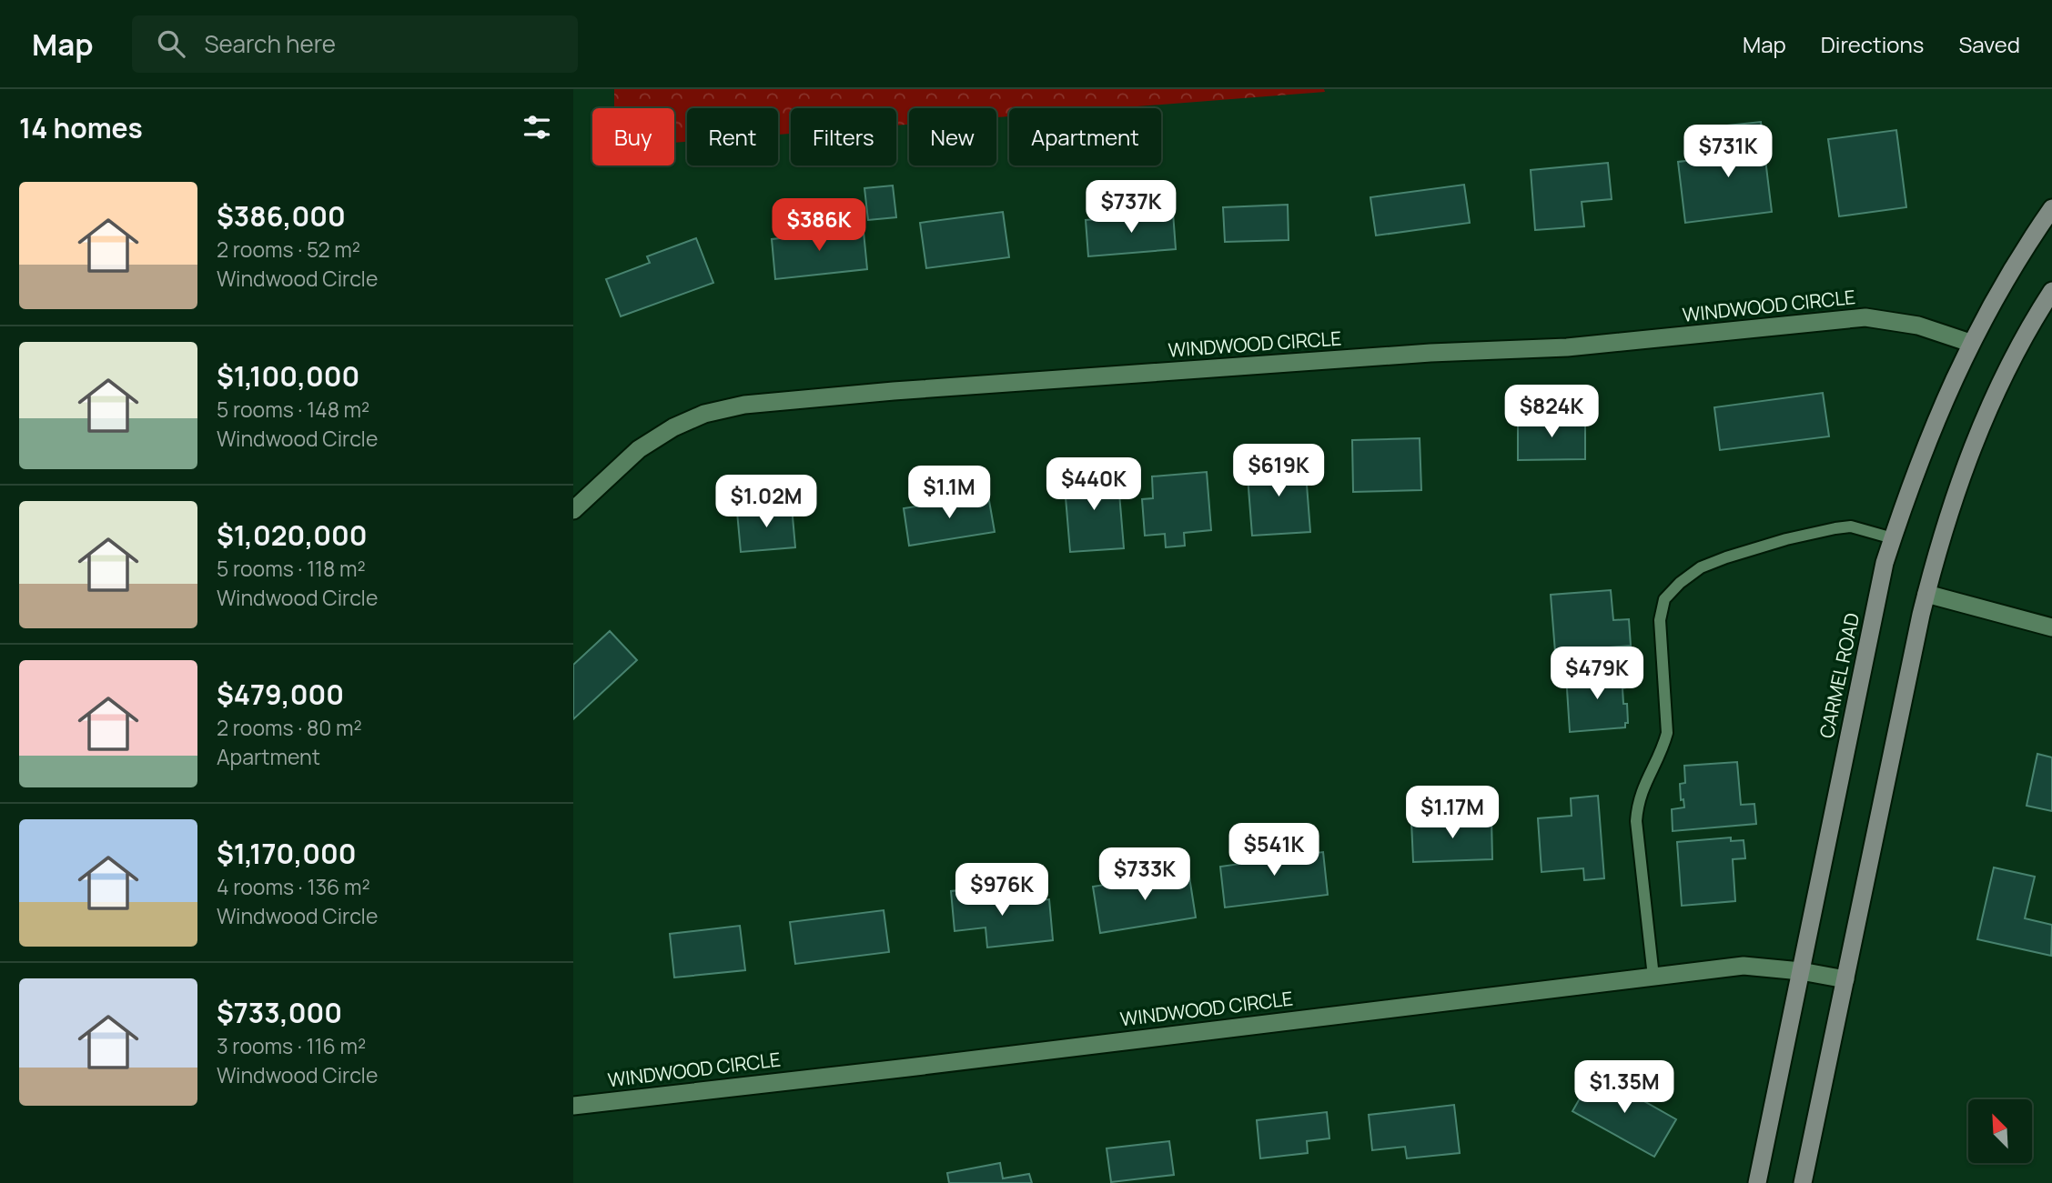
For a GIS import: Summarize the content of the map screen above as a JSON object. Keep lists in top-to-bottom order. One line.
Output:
{"streets":{"main road":["CARMEL ROAD"],"street":["WINDWOOD CIRCLE"]},"crossings":[["WINDWOOD CIRCLE","CARMEL ROAD"]],"north":"top left","page":{"header":"Map","search":"Search here","nav":["Map","Directions","Saved"],"heading":"14 homes","chip":["Buy","Rent","Filters","New","Apartment"],"price":["$731K","$737K","$386K","$824K","$619K","$440K","$1.1M","$1.02M","$479K","$1.17M","$541K","$733K","$976K","$1.35M"],"list":[{"name":"$386,000","note":"2 rooms · 52 m² · Windwood Circle"},{"name":"$1,100,000","note":"5 rooms · 148 m² · Windwood Circle"},{"name":"$1,020,000","note":"5 rooms · 118 m² · Windwood Circle"},{"name":"$479,000","note":"2 rooms · 80 m² · Apartment"},{"name":"$1,170,000","note":"4 rooms · 136 m² · Windwood Circle"},{"name":"$733,000","note":"3 rooms · 116 m² · Windwood Circle"}]}}
